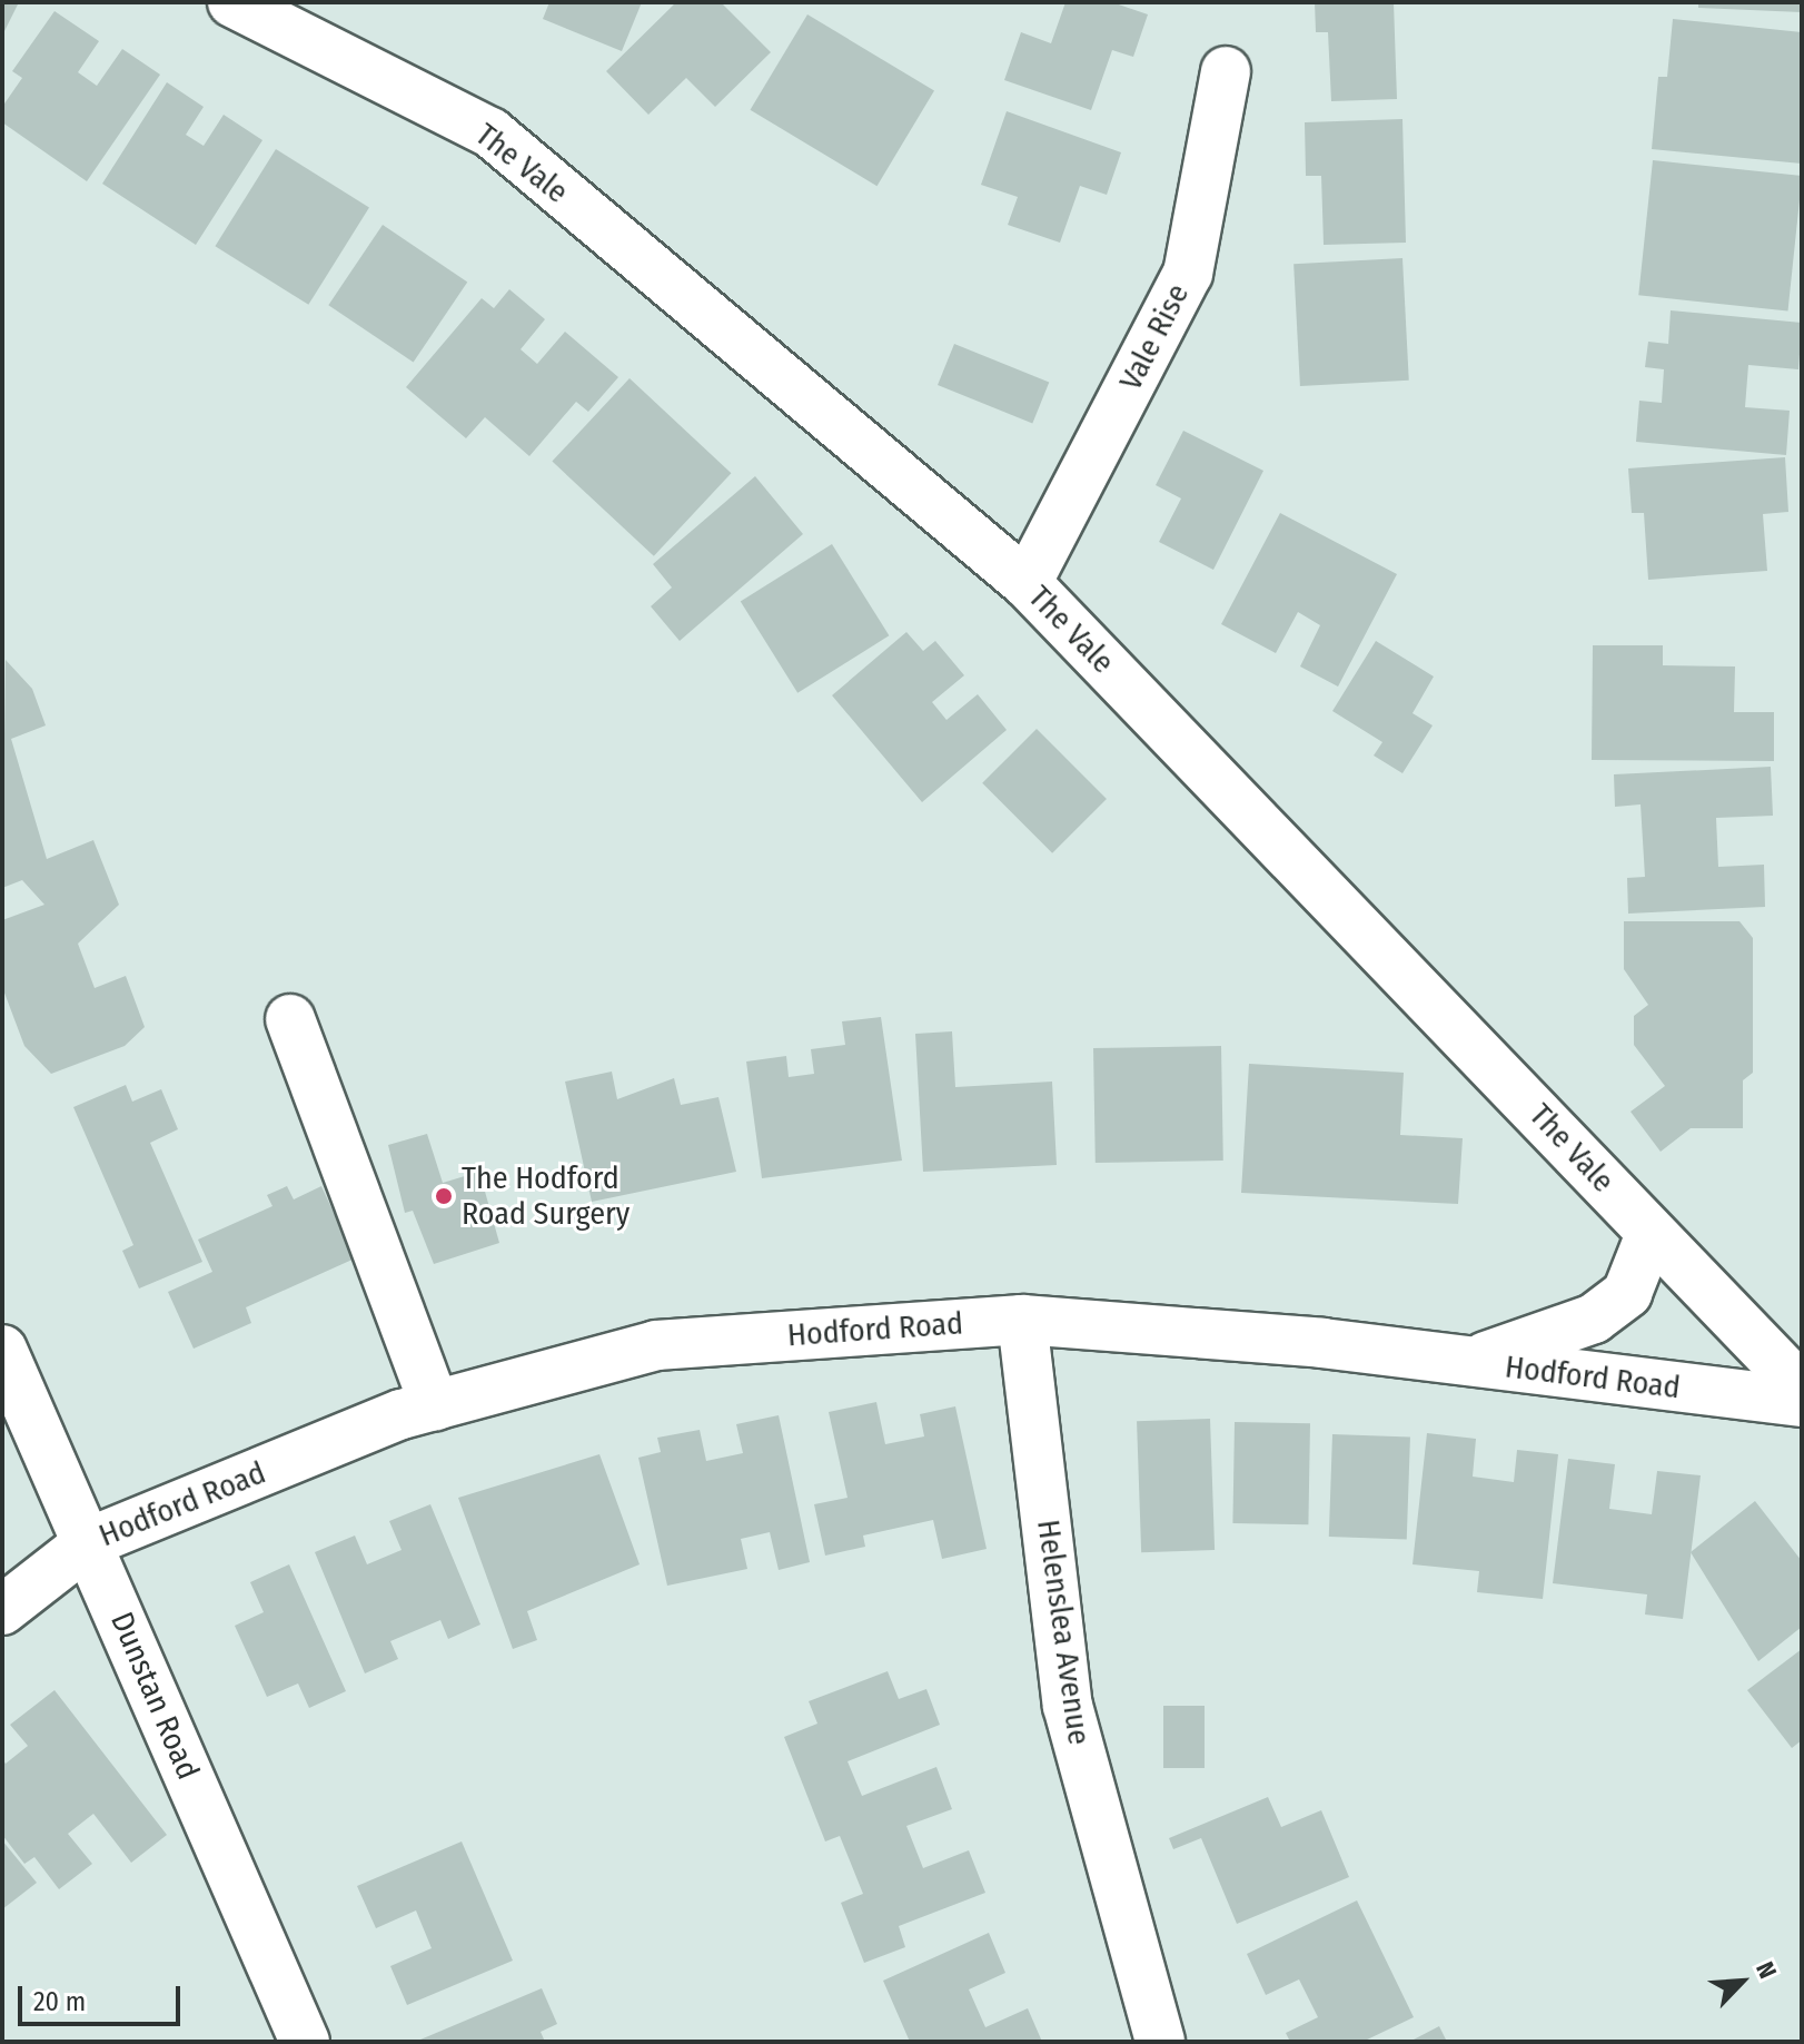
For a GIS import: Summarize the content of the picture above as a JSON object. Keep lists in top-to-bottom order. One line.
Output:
{"streets":{"street":["The Vale","Vale Rise","Hodford Road","Helenslea Avenue","Dunstan Road"]},"crossings":[["The Vale","Vale Rise"],["Hodford Road","Helenslea Avenue"],["Hodford Road","Dunstan Road"]],"places":["The Hodford Road Surgery"],"scale_bar":"20 m","north":"top right"}
